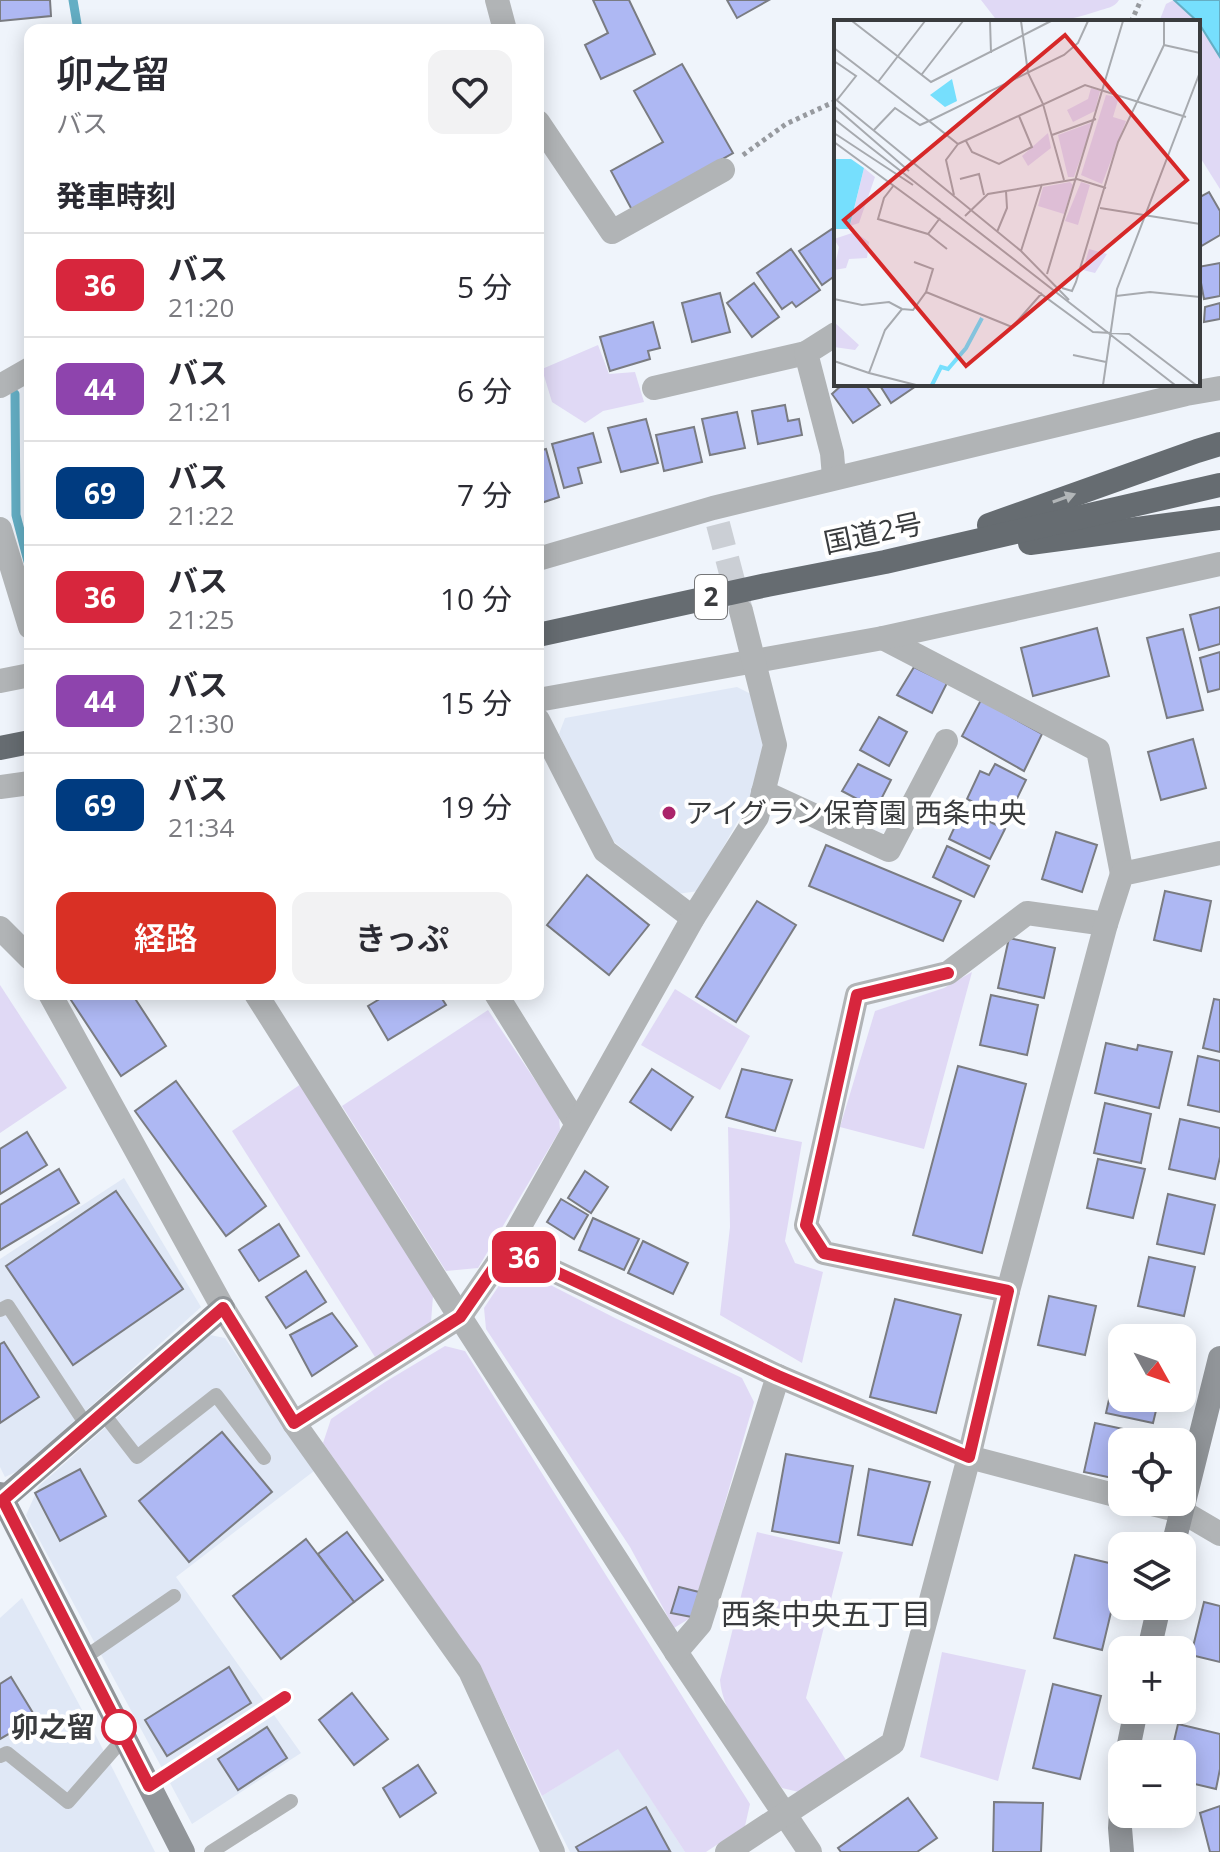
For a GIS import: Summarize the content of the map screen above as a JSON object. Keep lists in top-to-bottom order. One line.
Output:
{"streets":{"highway":["国道2号","2"]},"districts":["西条中央五丁目"],"places":["アイグラン保育園 西条中央","卯之留"],"lines":["bus line 36"],"north":"bottom right","page":{"on_map":"36","heading":[["卯之留","バス"],"発車時刻"],"list":[{"mark":"36","name":"バス","note":"21:20","value":"5 分"},{"mark":"44","name":"バス","note":"21:21","value":"6 分"},{"mark":"69","name":"バス","note":"21:22","value":"7 分"},{"mark":"36","name":"バス","note":"21:25","value":"10 分"},{"mark":"44","name":"バス","note":"21:30","value":"15 分"},{"mark":"69","name":"バス","note":"21:34","value":"19 分"}],"buttons":["経路","きっぷ"],"map_buttons":["+","−"]}}
